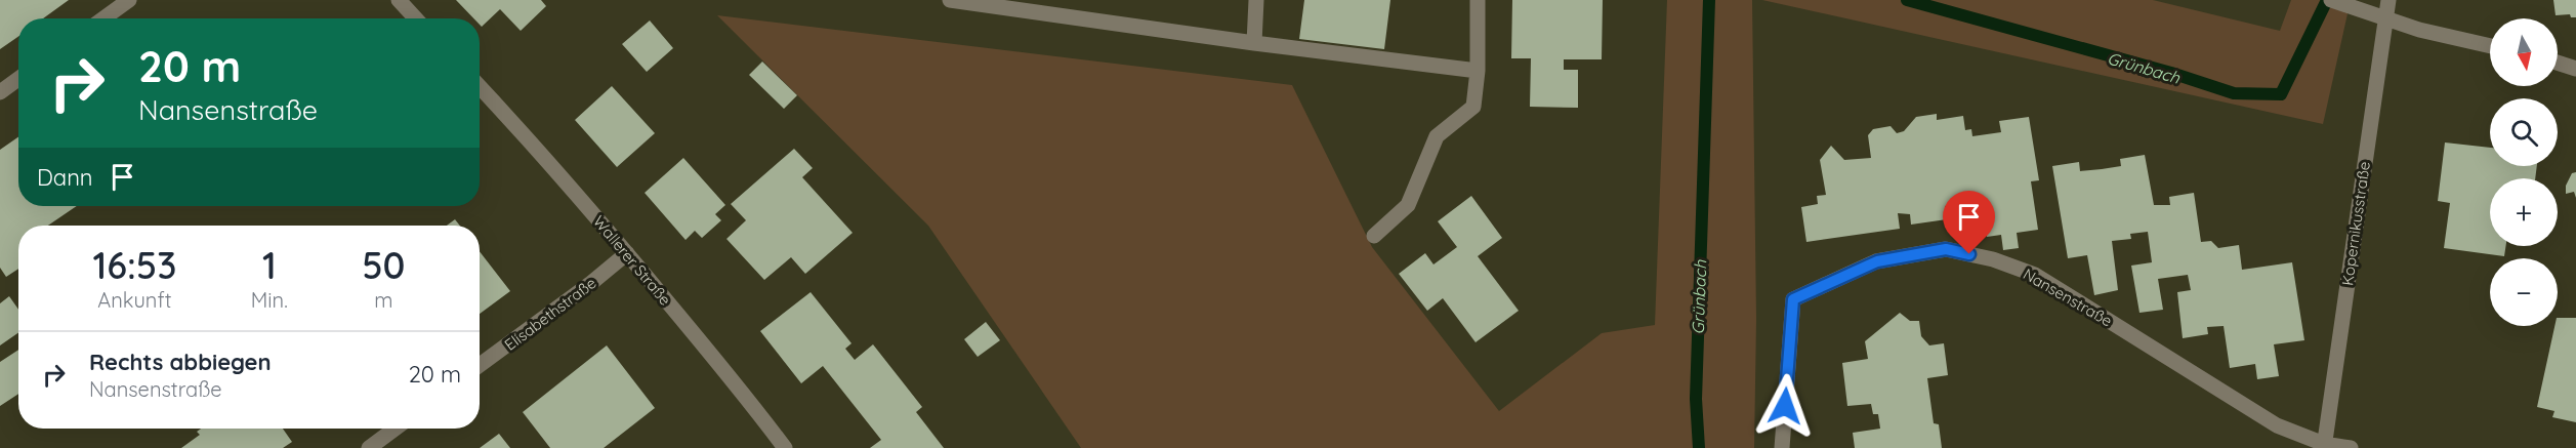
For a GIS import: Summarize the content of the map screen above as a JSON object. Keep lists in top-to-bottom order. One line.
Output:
{"streets":{"street":["Kopernikusstraße","Wallerer Straße","Nansenstraße","Elisabethstraße"]},"crossings":[["Kopernikusstraße","Nansenstraße"],["Wallerer Straße","Elisabethstraße"]],"water":["Grünbach"],"north":"bottom","page":{"map_buttons":["+","−"],"turn":["20 m","Nansenstraße"],"then":"Dann","eta":["16:53","Ankunft","1","Min.","50","m"],"list":[{"name":"Rechts abbiegen","note":"Nansenstraße","value":"20 m"}]}}
